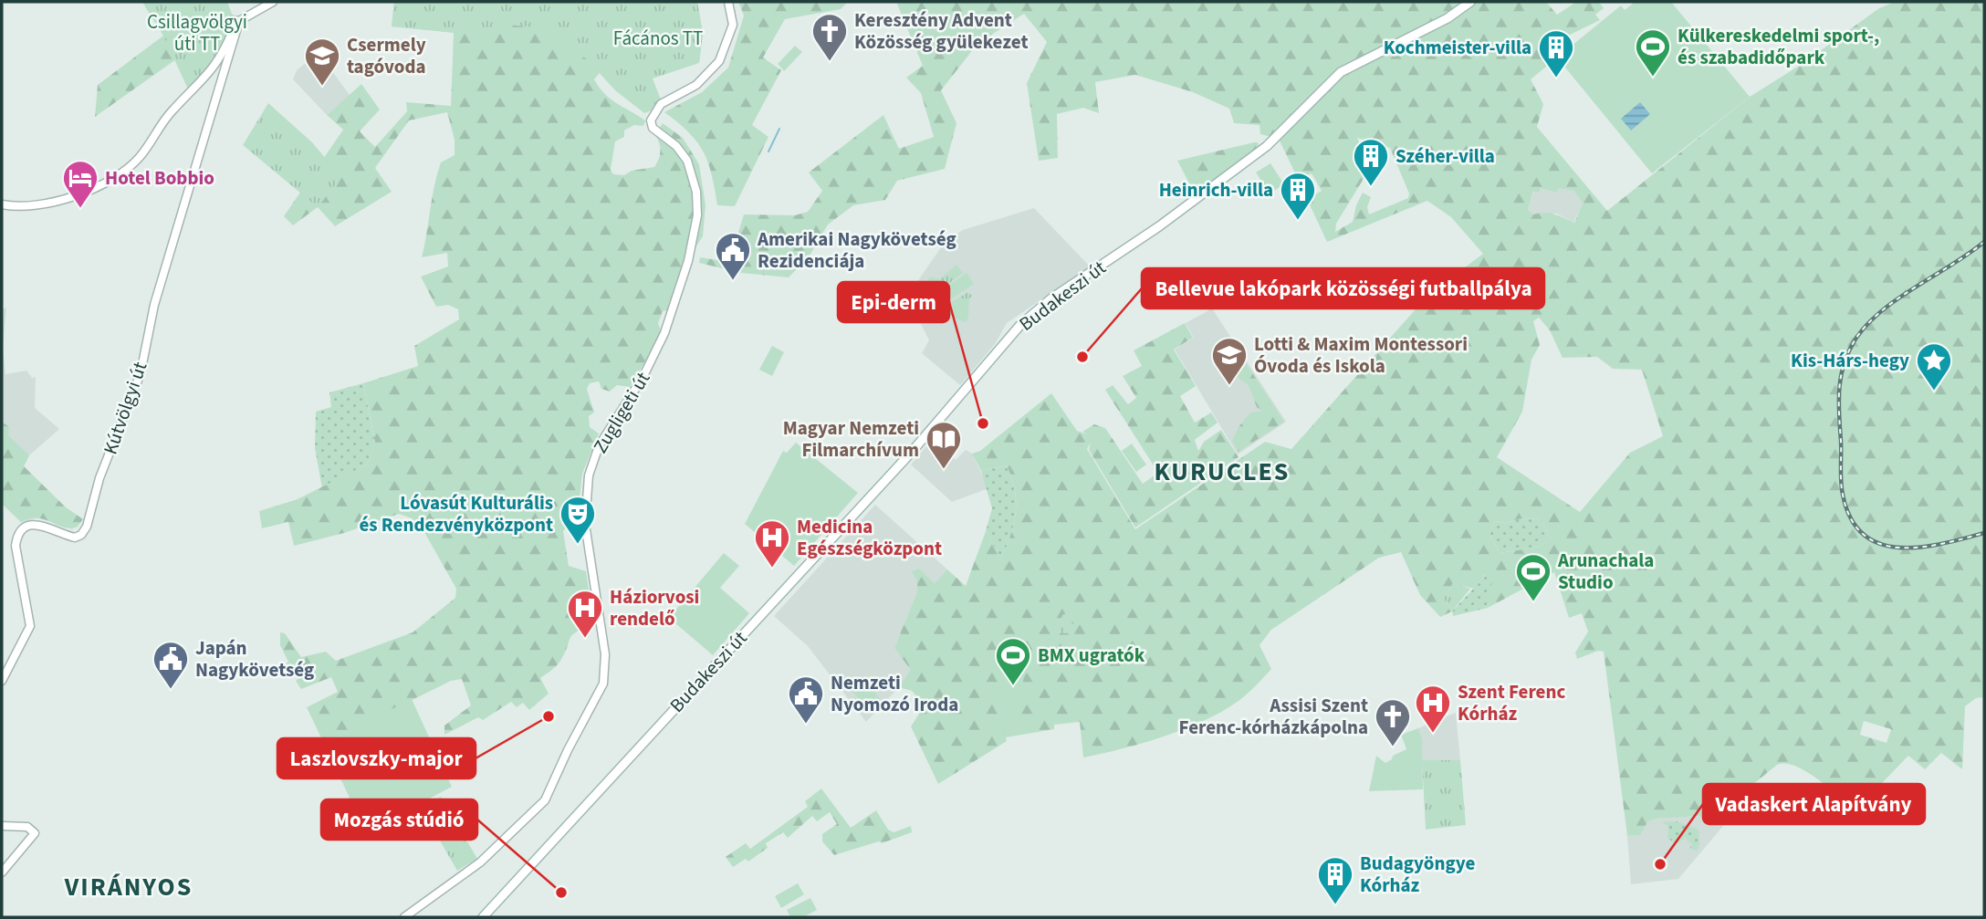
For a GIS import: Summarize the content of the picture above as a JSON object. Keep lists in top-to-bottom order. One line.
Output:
{"streets":{"main road":["Budakeszi út"],"street":["Kútvölgyi út","Zugligeti út"]},"districts":["KURUCLES","VIRÁNYOS"],"parks":["Csillagvölgyi úti TT","Fácános TT"],"places":{"church":["Keresztény Advent Közösség gyülekezet","Assisi Szent Ferenc-kórházkápolna"],"sports":["Külkereskedelmi sport-, és szabadidőpark","Arunachala Studio","BMX ugratók"],"building":["Kochmeister-villa","Széher-villa","Heinrich-villa","Budagyöngye Kórház"],"school or university":["Csermely tagóvoda","Lotti & Maxim Montessori Óvoda és Iskola"],"hotel":["Hotel Bobbio"],"public building":["Amerikai Nagykövetség Rezidenciája","Japán Nagykövetség","Nemzeti Nyomozó Iroda"],"other":["Bellevue lakópark közösségi futballpálya","Epi-derm","Laszlovszky-major","Vadaskert Alapítvány","Mozgás stúdió"],"place":["Kis-Hárs-hegy"],"library":["Magyar Nemzeti Filmarchívum"],"theatre":["Lóvasút Kulturális és Rendezvényközpont"],"hospital":["Medicina Egészségközpont","Háziorvosi rendelő","Szent Ferenc Kórház"]}}
